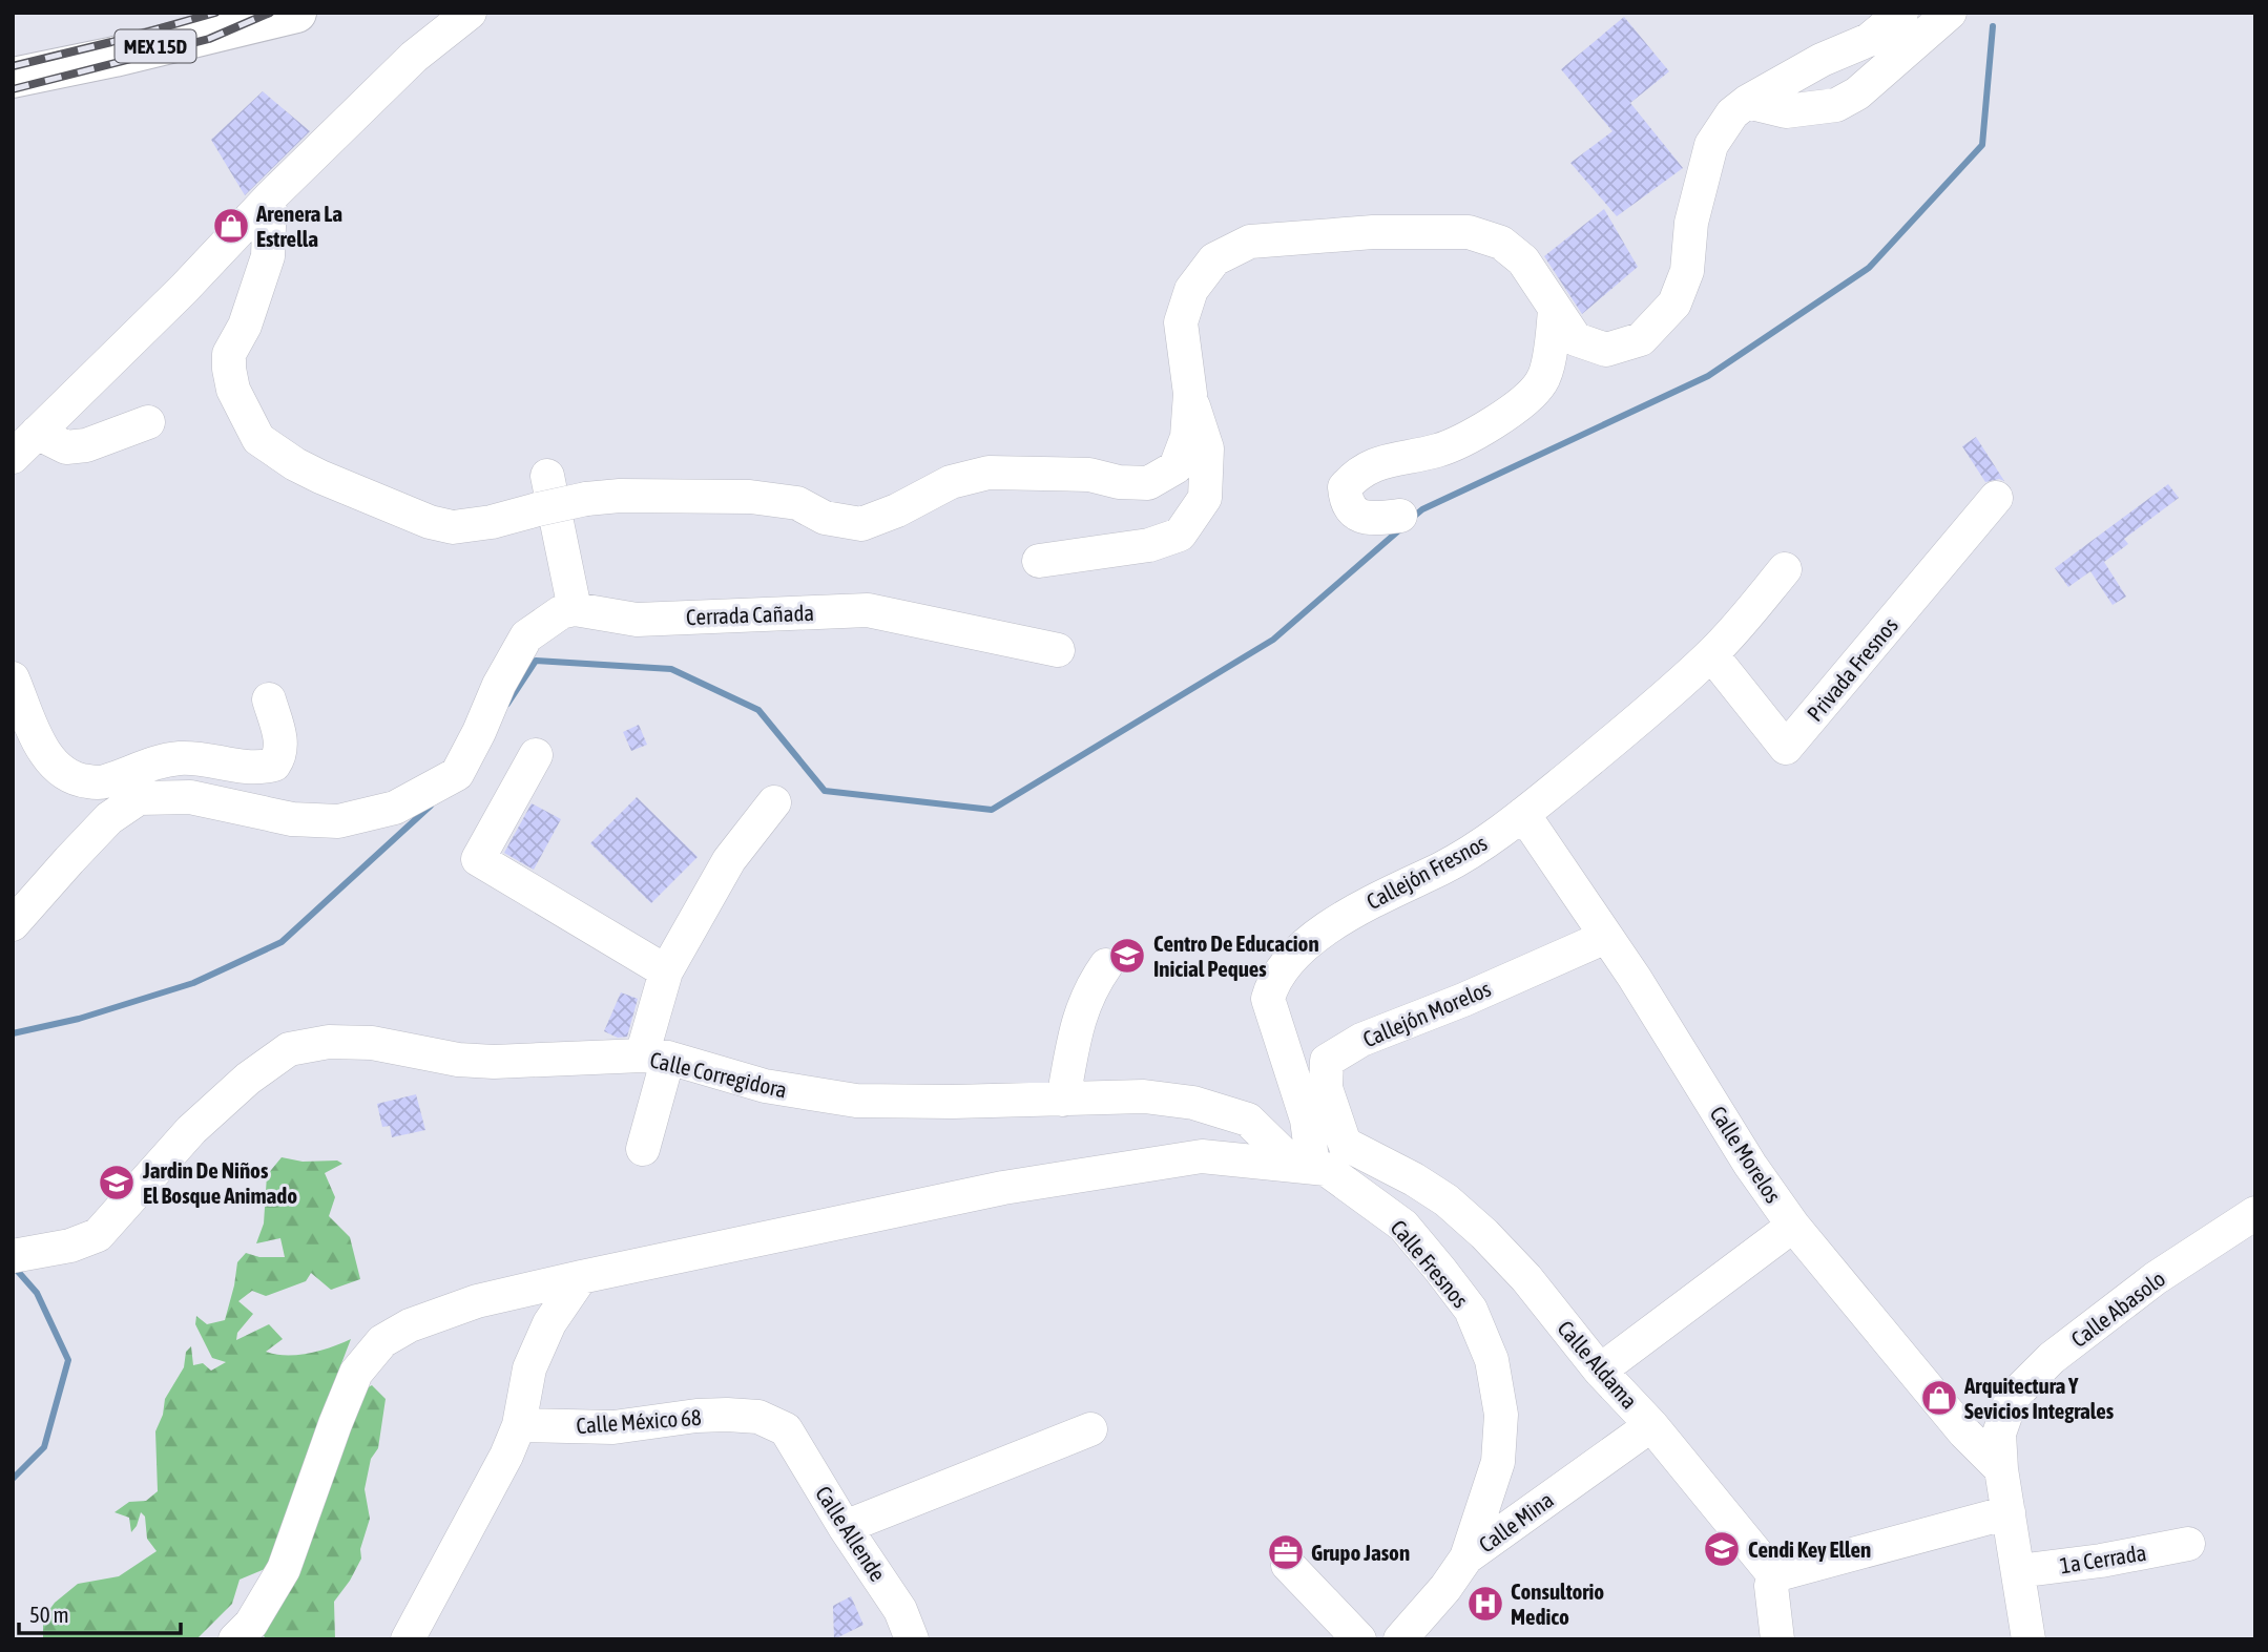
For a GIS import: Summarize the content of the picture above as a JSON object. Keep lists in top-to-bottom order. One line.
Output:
{"streets":{"highway":["MEX 15D"],"street":["Cerrada Cañada","Privada Fresnos","Callejón Fresnos","Callejón Morelos","Calle Corregidora","Calle Morelos","Calle Fresnos","Calle Abasolo","Calle Aldama","Calle México 68","Calle Mina","Calle Allende","1a Cerrada"]},"crossings":[["Privada Fresnos","Callejón Fresnos"],["Callejón Fresnos","Callejón Morelos"],["Callejón Fresnos","Calle Corregidora"],["Callejón Fresnos","Calle Morelos"],["Callejón Fresnos","Calle Fresnos"],["Callejón Fresnos","Calle Aldama"],["Callejón Morelos","Calle Corregidora"],["Callejón Morelos","Calle Morelos"],["Callejón Morelos","Calle Fresnos"],["Callejón Morelos","Calle Aldama"],["Calle Corregidora","Calle Fresnos"],["Calle Corregidora","Calle Aldama"],["Calle Morelos","Calle Abasolo"],["Calle Fresnos","Calle Aldama"],["Calle Fresnos","Calle Mina"],["Calle Abasolo","1a Cerrada"],["Calle Aldama","Calle Mina"],["Calle México 68","Calle Allende"]],"places":{"shop":["Arenera La Estrella","Arquitectura Y Sevicios Integrales"],"school or university":["Centro De Educacion Inicial Peques","Jardin De Niños El Bosque Animado","Cendi Key Ellen"],"office":["Grupo Jason"],"hospital":["Consultorio Medico"]},"scale_bar":"50 m"}
